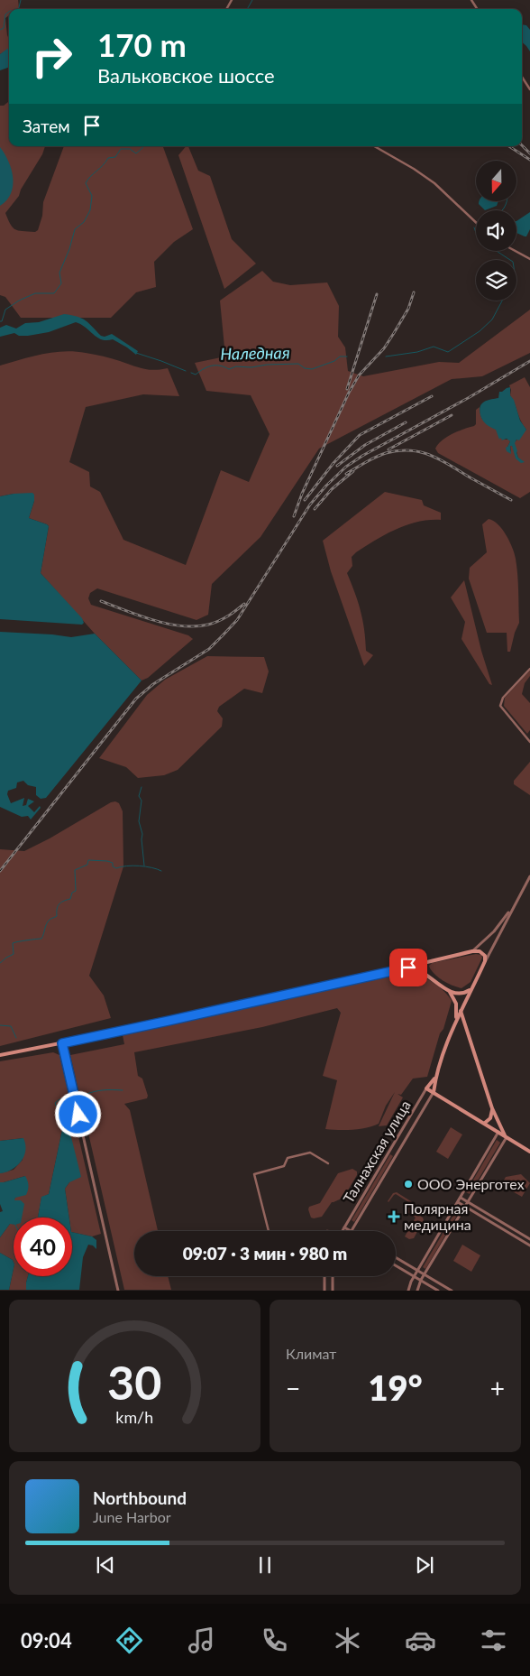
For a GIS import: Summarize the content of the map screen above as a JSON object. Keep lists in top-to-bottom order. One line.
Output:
{"streets":{"main road":["Талнахская улица"]},"water":["Наледная"],"places":{"other":["ООО Энерготех"],"health":["Полярная медицина"]},"north":"bottom","page":{"turn":["170 m","Вальковское шоссе"],"then":"Затем","limit":"40","trip":"09:07 · 3 мин · 980 m","tile":"Климат","heat":["−","19°","+"],"song":["Northbound","June Harbor"],"tabs":"09:04","gauge":["30","km/h"]}}
